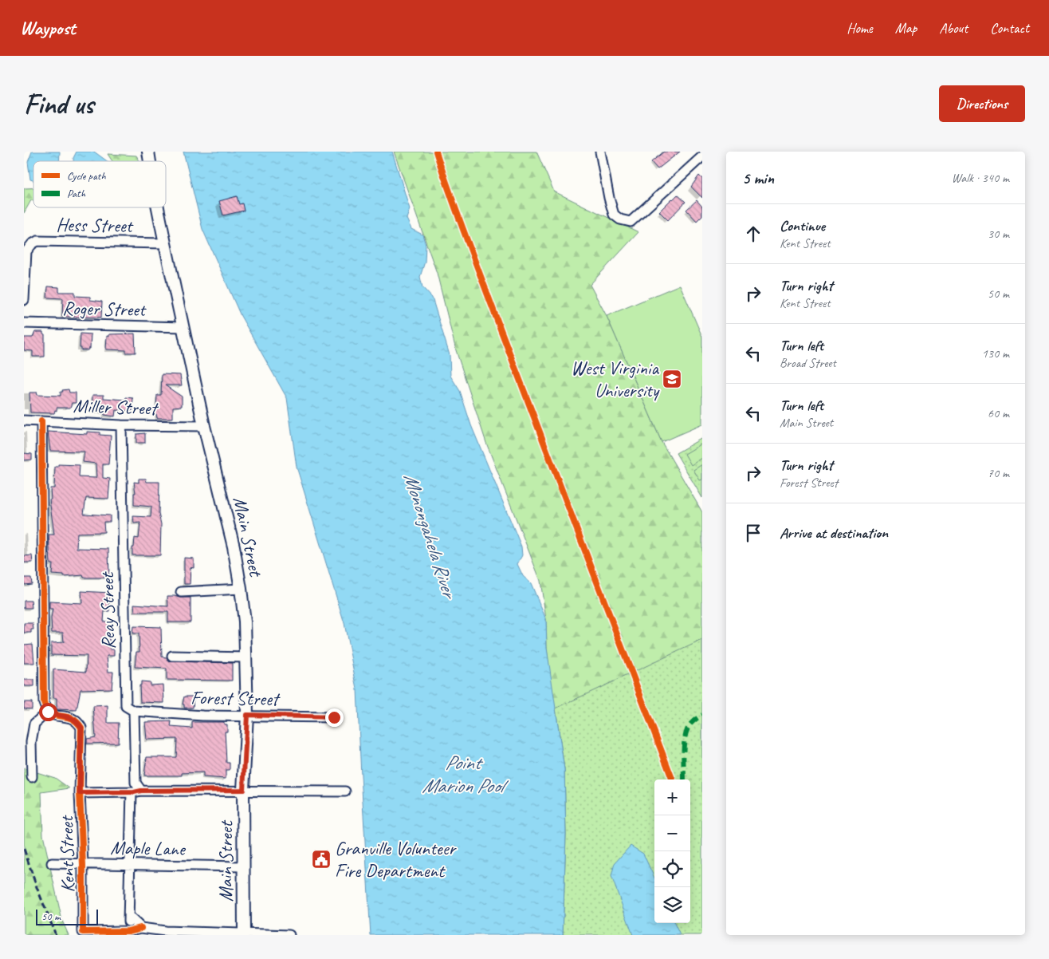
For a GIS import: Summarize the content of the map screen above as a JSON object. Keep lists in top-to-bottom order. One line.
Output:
{"streets":{"main road":["Main Street"],"street":["Hess Street","Roger Street","Miller Street","Reay Street","Forest Street","Maple Lane","Kent Street"]},"crossings":[["Hess Street","Main Street"],["Roger Street","Main Street"],["Miller Street","Main Street"],["Miller Street","Reay Street"],["Main Street","Forest Street"],["Main Street","Maple Lane"],["Reay Street","Forest Street"],["Maple Lane","Kent Street"]],"water":["Monongahela River","Point Marion Pool"],"places":{"school or university":["West Virginia University"],"public building":["Granville Volunteer Fire Department"]},"legend":["Cycle path","Path"],"scale_bar":"50 m","page":{"header":"Waypost","nav":["Home","Map","About","Contact"],"buttons":"Directions","title":"Find us","heading":["5 min","Walk · 340 m"],"list":[["Continue","Kent Street","30 m"],["Turn right","Kent Street","50 m"],["Turn left","Broad Street","130 m"],["Turn left","Main Street","60 m"],["Turn right","Forest Street","70 m"],"Arrive at destination"],"map_buttons":["+","−"],"scale":"50 m"}}
